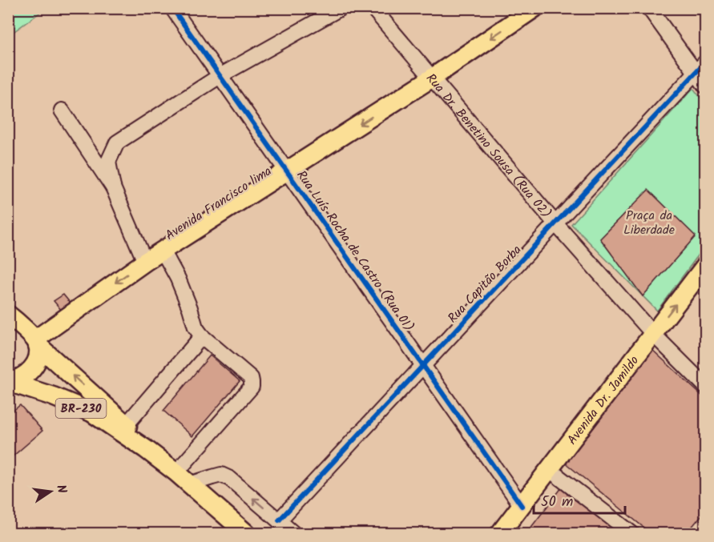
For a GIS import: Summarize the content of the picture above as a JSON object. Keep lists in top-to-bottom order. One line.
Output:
{"streets":{"main road":["Avenida Francisco lima","Avenida Dr. Jamildo","BR-230"],"street":["Rua Dr. Benetino Sousa (Rua 02)","Rua Luís Rocha de Castro (Rua 01)","Rua Capitão Borba"]},"crossings":[["Rua Dr. Benetino Sousa (Rua 02)","Avenida Francisco lima"],["Rua Dr. Benetino Sousa (Rua 02)","Rua Capitão Borba"],["Rua Dr. Benetino Sousa (Rua 02)","Avenida Dr. Jamildo"],["Avenida Francisco lima","Rua Luís Rocha de Castro (Rua 01)"],["Avenida Francisco lima","BR-230"],["Rua Luís Rocha de Castro (Rua 01)","Rua Capitão Borba"],["Rua Luís Rocha de Castro (Rua 01)","Avenida Dr. Jamildo"]],"one_way":["Avenida Francisco lima"],"parks":["Praça da Liberdade"],"scale_bar":"50 m","north":"right"}
